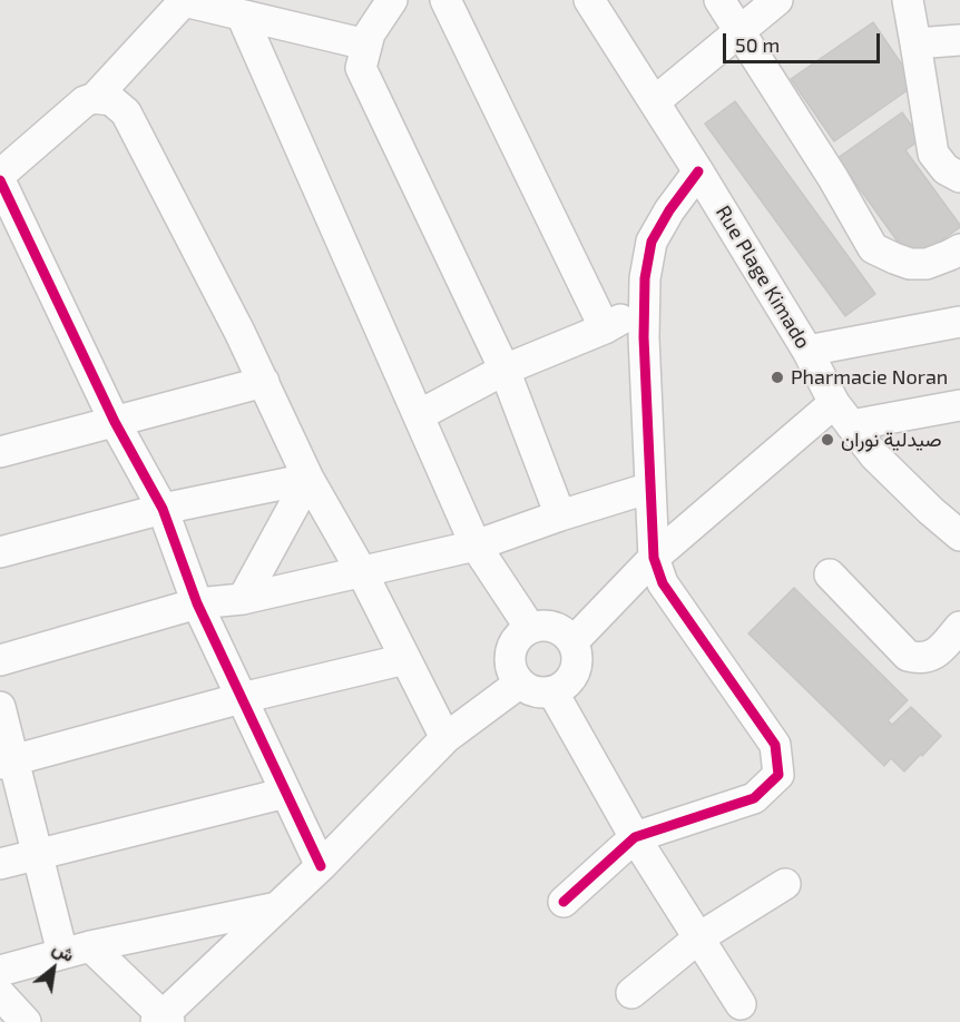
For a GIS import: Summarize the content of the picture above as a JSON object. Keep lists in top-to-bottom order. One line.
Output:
{"streets":{"street":["Rue Plage Kimado"]},"places":["Pharmacie Noran","صيدلية نوران"],"scale_bar":"50 m","north":"top right"}
